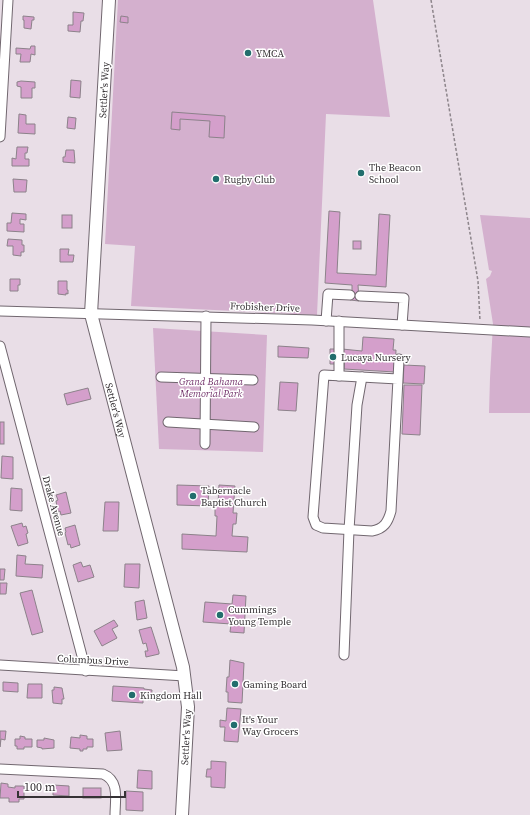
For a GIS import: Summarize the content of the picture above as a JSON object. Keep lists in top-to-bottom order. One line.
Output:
{"streets":{"main road":["Settler's Way"],"street":["Frobisher Drive","Drake Avenue","Columbus Drive"]},"crossings":[["Settler's Way","Frobisher Drive"],["Settler's Way","Columbus Drive"],["Drake Avenue","Columbus Drive"]],"parks":["Grand Bahama Memorial Park"],"places":["YMCA","The Beacon School","Rugby Club","Lucaya Nursery","Tabernacle Baptist Church","Cummings Young Temple","Gaming Board","Kingdom Hall","It's Your Way Grocers"],"scale_bar":"100 m"}
